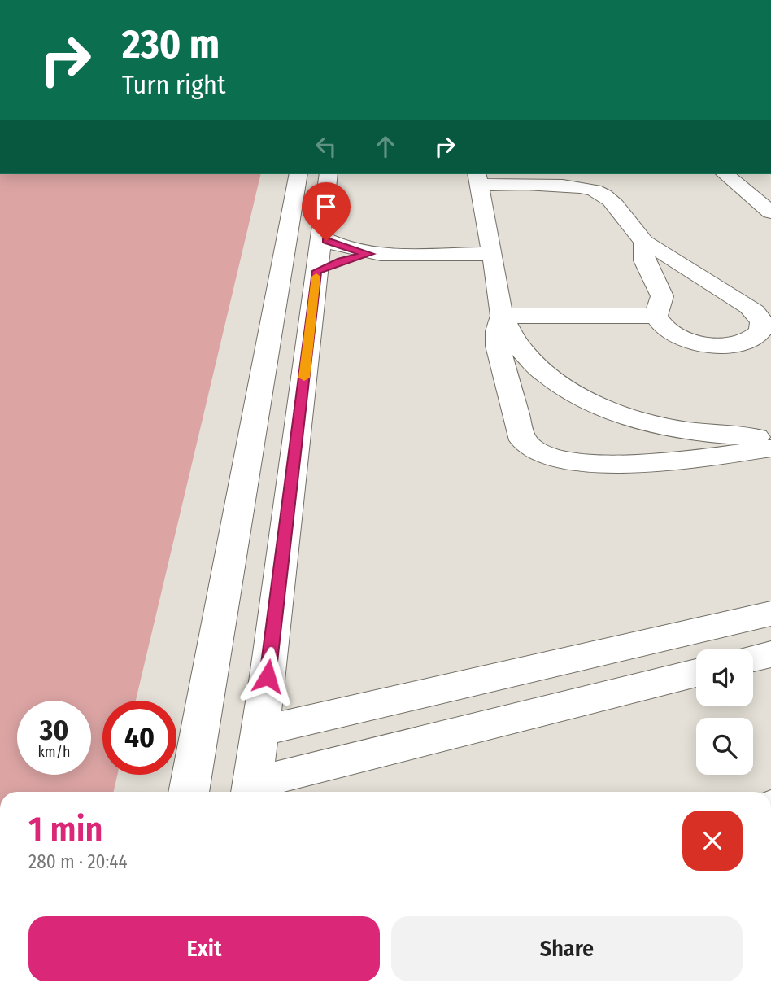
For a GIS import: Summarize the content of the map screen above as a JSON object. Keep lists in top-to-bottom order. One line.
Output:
{"page":{"turn":["230 m","Turn right"],"speed":"30 km/h","limit":"40","heading":["1 min","280 m · 20:44"],"buttons":["Exit","Share"]}}
